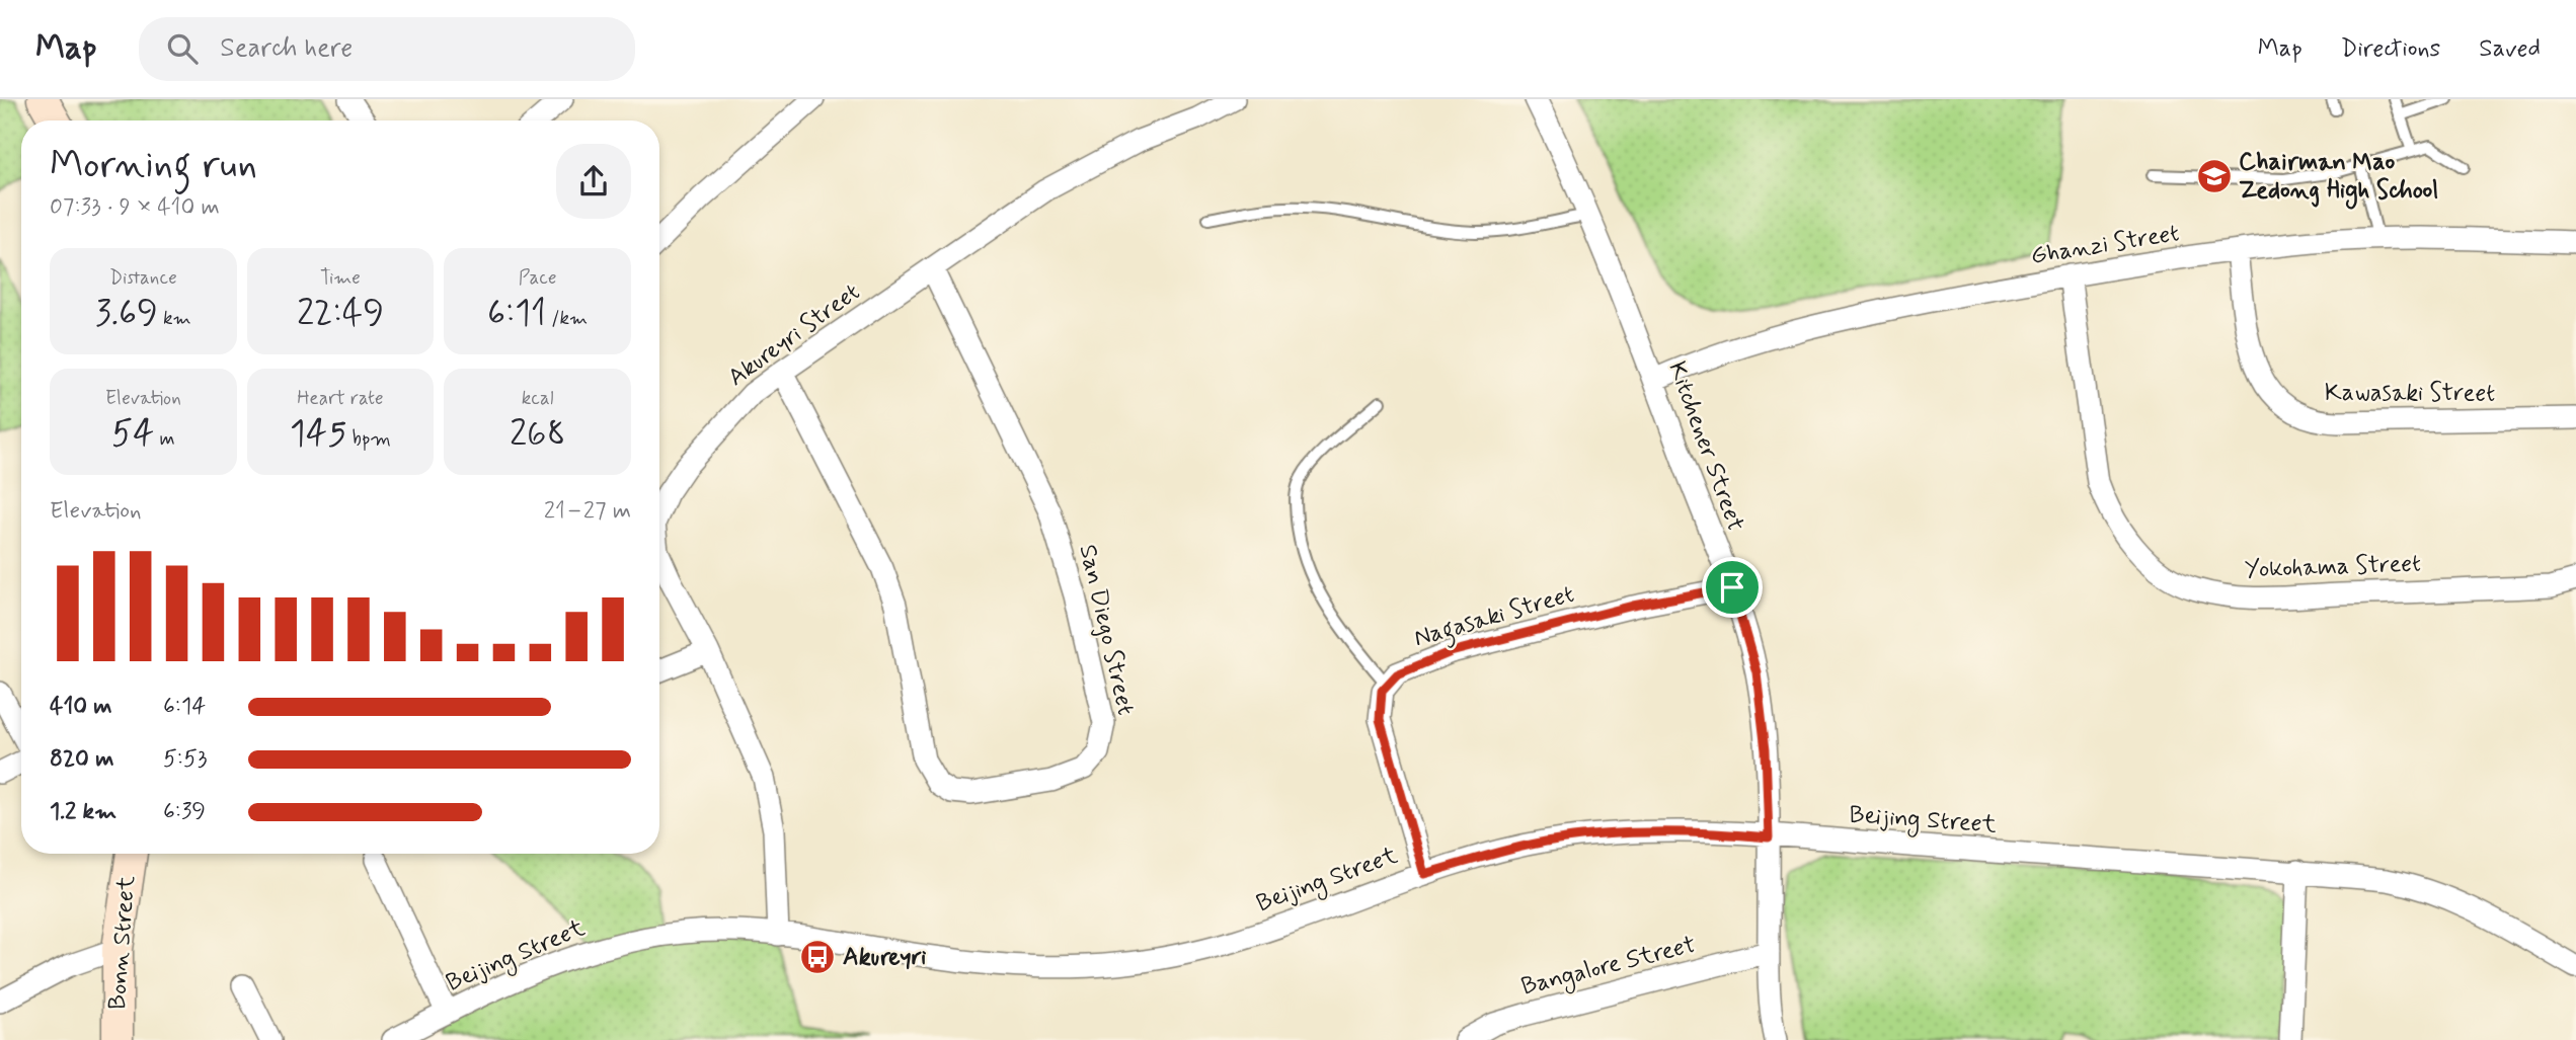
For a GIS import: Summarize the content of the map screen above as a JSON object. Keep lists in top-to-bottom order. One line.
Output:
{"streets":{"street":["Ghanzi Street","Akureyri Street","Kawasaki Street","Kitchener Street","Yokohama Street","Nagasaki Street","San Diego Street","Beijing Street","Bonn Street","Bangalore Street"]},"crossings":[["Ghanzi Street","Kawasaki Street"],["Ghanzi Street","Kitchener Street"],["Ghanzi Street","Yokohama Street"],["Akureyri Street","San Diego Street"],["Akureyri Street","Beijing Street"],["Kitchener Street","Nagasaki Street"],["Kitchener Street","Beijing Street"],["Kitchener Street","Bangalore Street"]],"places":{"school or university":["Chairman Mao Zedong High School"],"bus stop":["Akureyri"]},"page":{"header":"Map","search":"Search here","nav":["Map","Directions","Saved"],"heading":["Morning run","07:33 · 9 × 410 m"],"stats":[["Distance","3.69 km"],["Time","22:49"],["Pace","6:11 /km"],["Elevation","54 m"],["Heart rate","145 bpm"],["kcal","268"]],"chart":["Elevation","21–27 m"],"list":[{"name":"410 m","note":"6:14"},{"name":"820 m","note":"5:53"},{"name":"1.2 km","note":"6:39"}]}}
